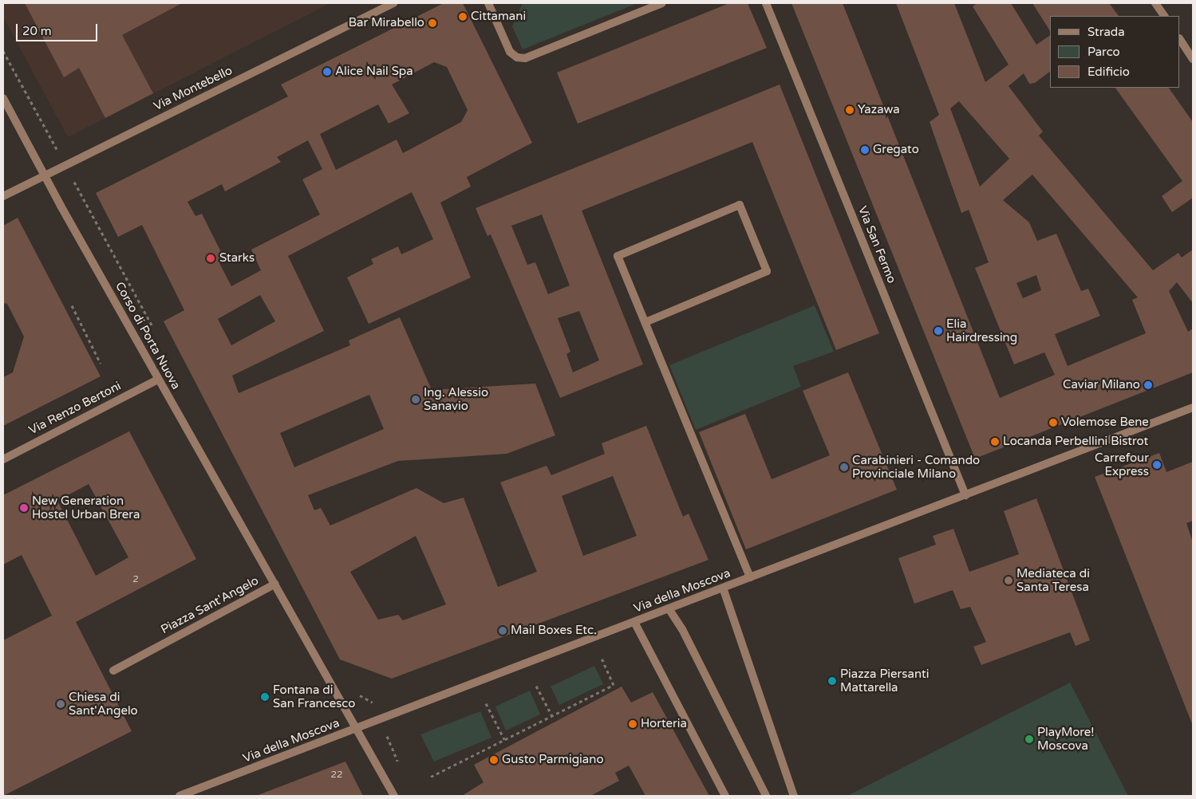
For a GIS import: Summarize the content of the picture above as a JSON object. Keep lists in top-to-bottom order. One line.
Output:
{"streets":{"street":["Via Montebello","Via San Fermo","Corso di Porta Nuova","Via Renzo Bertoni","Via della Moscova","Piazza Sant'Angelo"]},"crossings":[["Via Montebello","Corso di Porta Nuova"],["Via San Fermo","Via della Moscova"],["Corso di Porta Nuova","Via Renzo Bertoni"],["Corso di Porta Nuova","Piazza Sant'Angelo"],["Via della Moscova","Piazza Sant'Angelo"]],"places":["Cittamani","Bar Mirabello","Alice Nail Spa","Yazawa","Gregato","Starks","Elia Hairdressing","Caviar Milano","Ing. Alessio Sanavio","Volemose Bene","Locanda Perbellini Bistrot","Carrefour Express","Carabinieri - Comando Provinciale Milano","New Generation Hostel Urban Brera","Mediateca di Santa Teresa","Mail Boxes Etc.","Piazza Piersanti Mattarella","Fontana di San Francesco","Chiesa di Sant'Angelo","Horteria","PlayMore! Moscova","Gusto Parmigiano"],"house_numbers":["2","22"],"legend":["Strada","Parco","Edificio"],"scale_bar":"20 m"}
